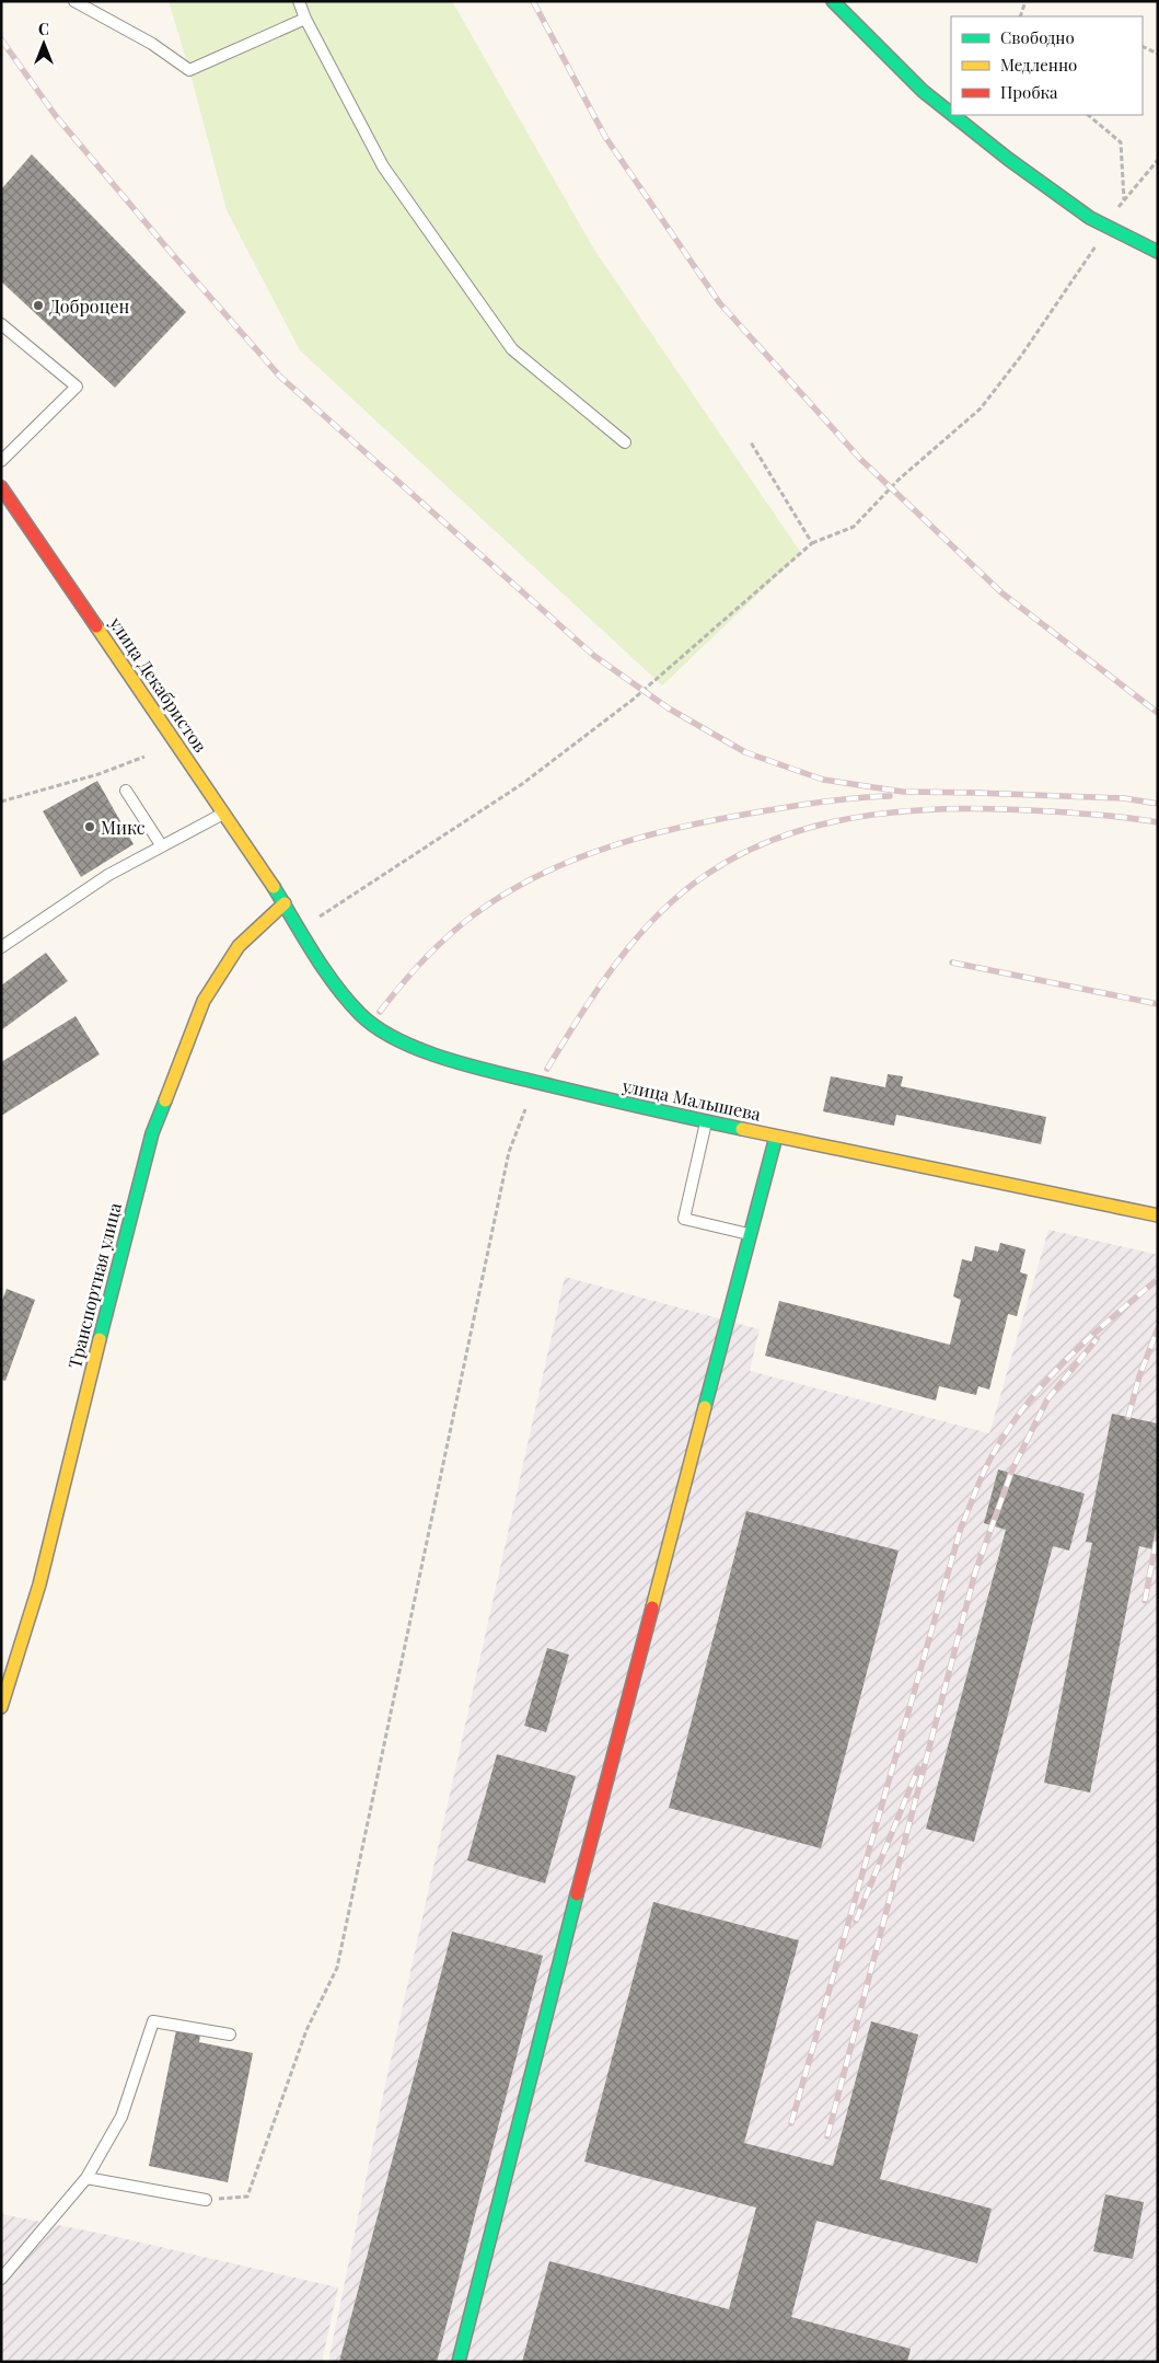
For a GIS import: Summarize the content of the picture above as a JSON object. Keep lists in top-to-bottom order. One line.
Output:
{"streets":{"street":["улица Декабристов","улица Малышева","Транспортная улица"]},"crossings":[["улица Декабристов","улица Малышева"],["улица Декабристов","Транспортная улица"],["улица Малышева","Транспортная улица"]],"places":["Доброцен","Микс"],"legend":["Свободно","Медленно","Пробка"],"north":"top"}
